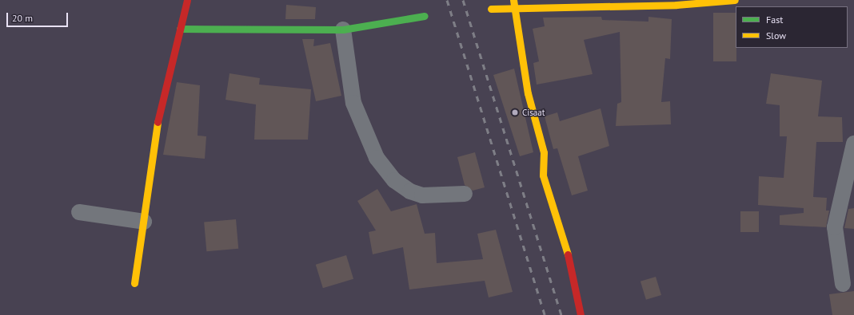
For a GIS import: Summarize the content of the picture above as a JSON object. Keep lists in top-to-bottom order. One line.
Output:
{"places":["Cisaat"],"legend":["Fast","Slow"],"scale_bar":"20 m"}
